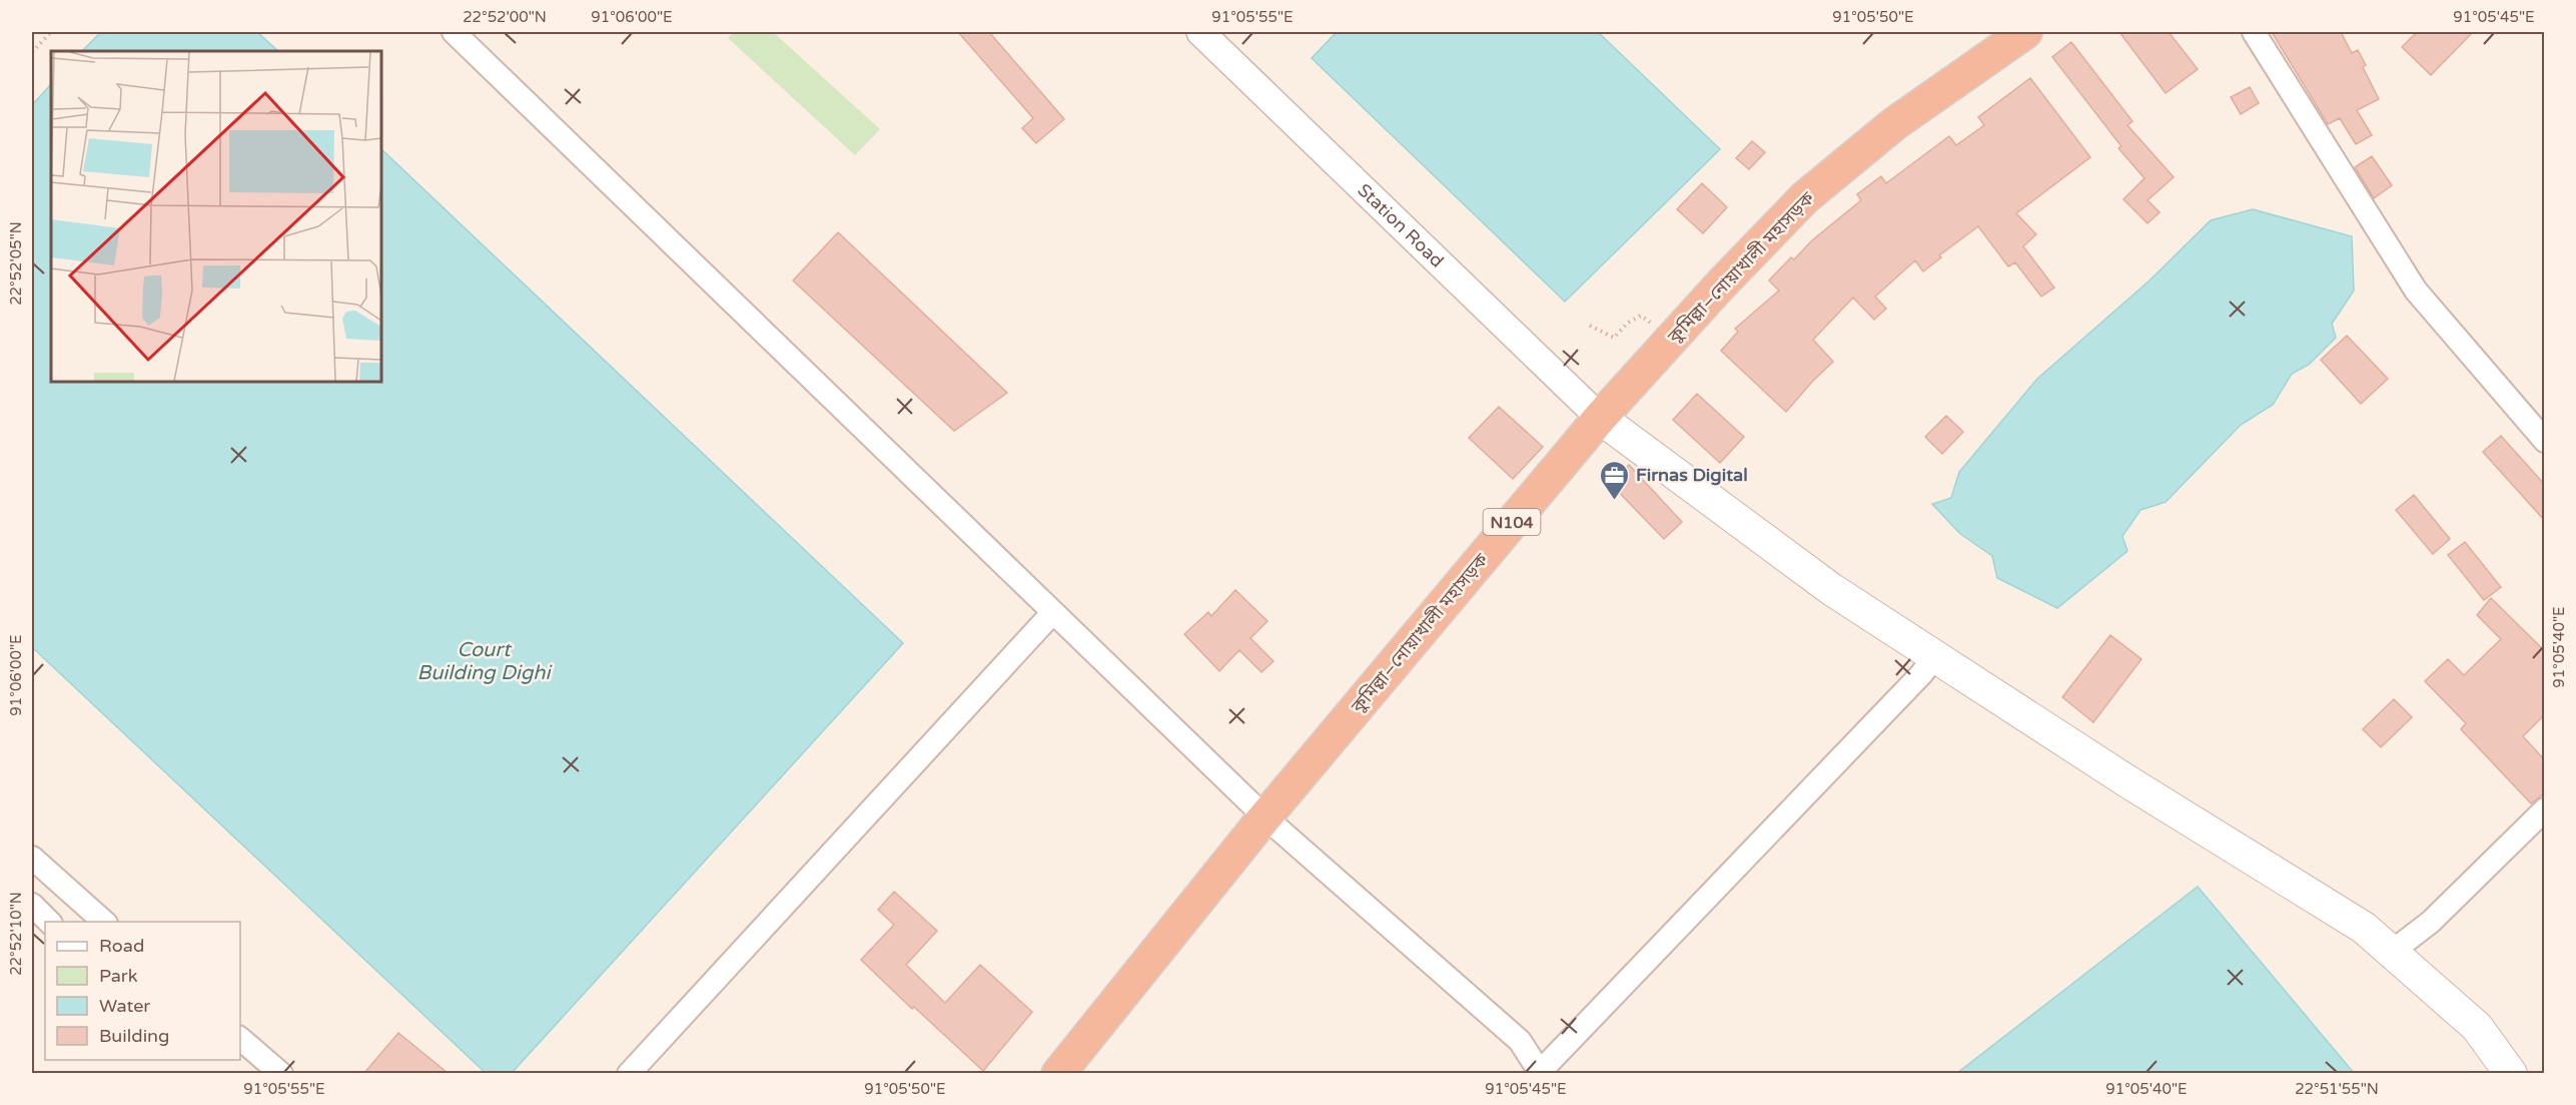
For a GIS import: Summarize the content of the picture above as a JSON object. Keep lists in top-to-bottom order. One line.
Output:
{"streets":{"highway":["কুমিল্লা–নোয়াখালী মহাসড়ক","N104"],"street":["Station Road"]},"crossings":[["Station Road","কুমিল্লা–নোয়াখালী মহাসড়ক"]],"water":["Court Building Dighi"],"places":{"office":["Firnas Digital"]},"legend":["Road","Park","Water","Building"],"coordinates":["22°52'00\"N","91°06'00\"E","91°05'55\"E","91°05'50\"E","91°05'45\"E","22°52'05\"N","91°05'40\"E","22°52'10\"N","22°51'55\"N"]}
